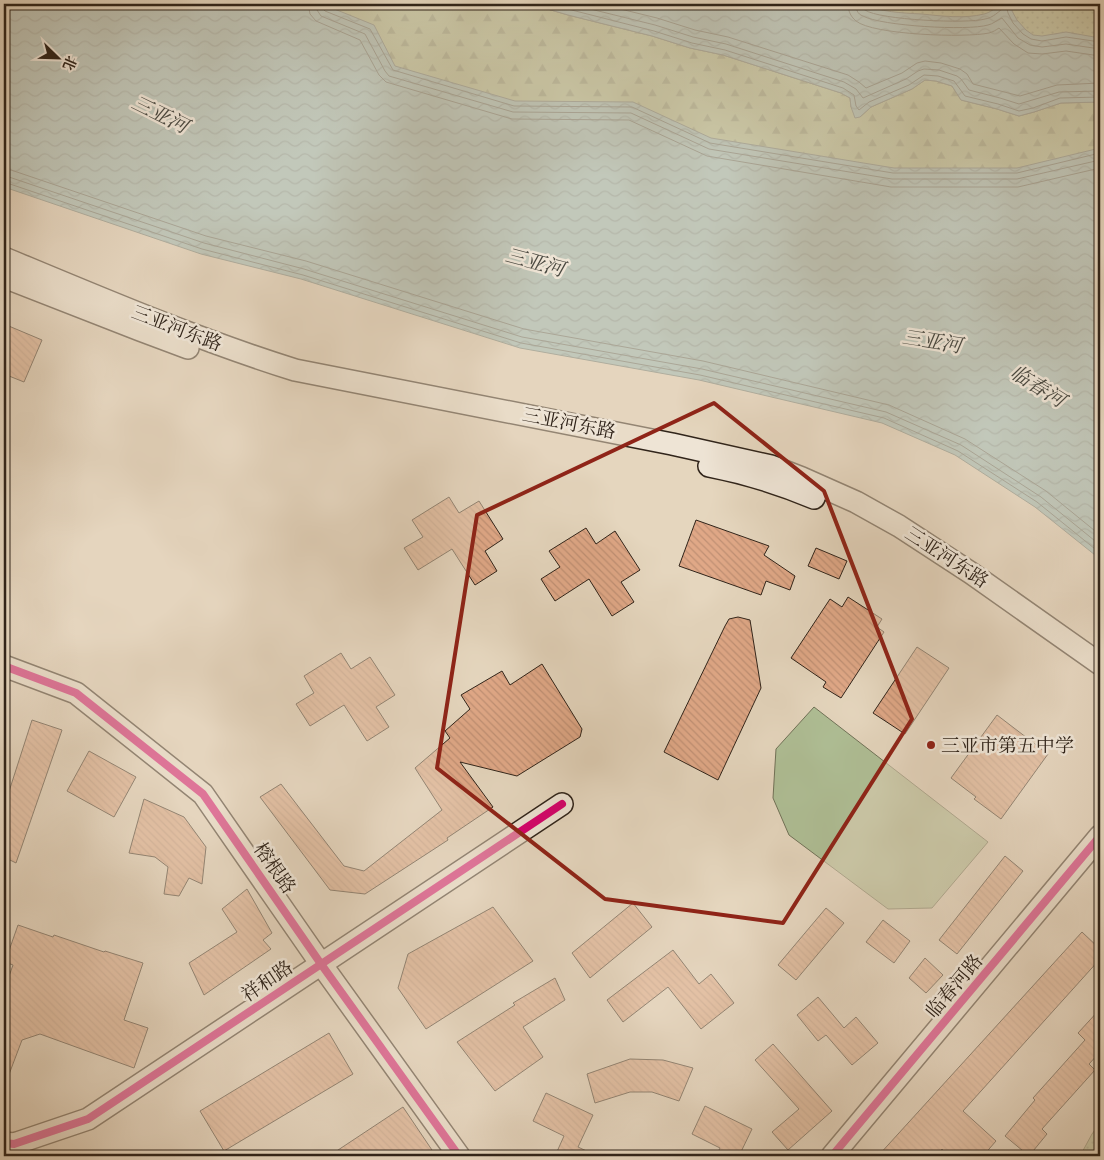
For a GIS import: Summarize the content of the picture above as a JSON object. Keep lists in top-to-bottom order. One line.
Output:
{"streets":{"main road":["三亚河东路","榕根路","祥和路","临春河路"]},"crossings":[["榕根路","祥和路"]],"water":["三亚河","临春河"],"places":["三亚市第五中学"],"north":"bottom right"}
